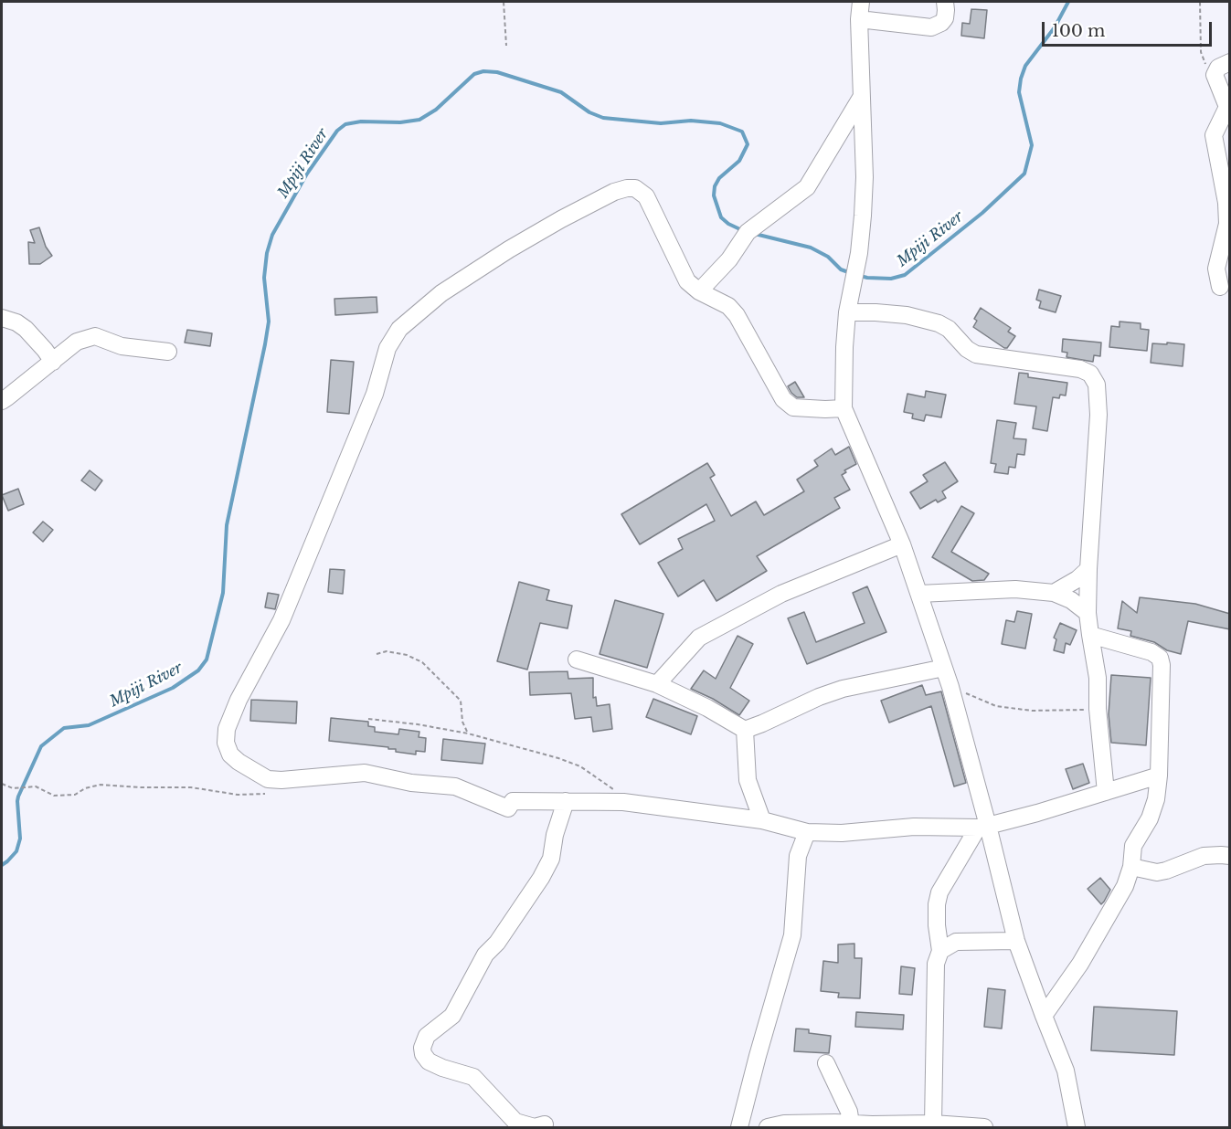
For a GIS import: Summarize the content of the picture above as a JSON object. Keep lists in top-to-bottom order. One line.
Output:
{"water":["Mpiji River"],"scale_bar":"100 m"}
